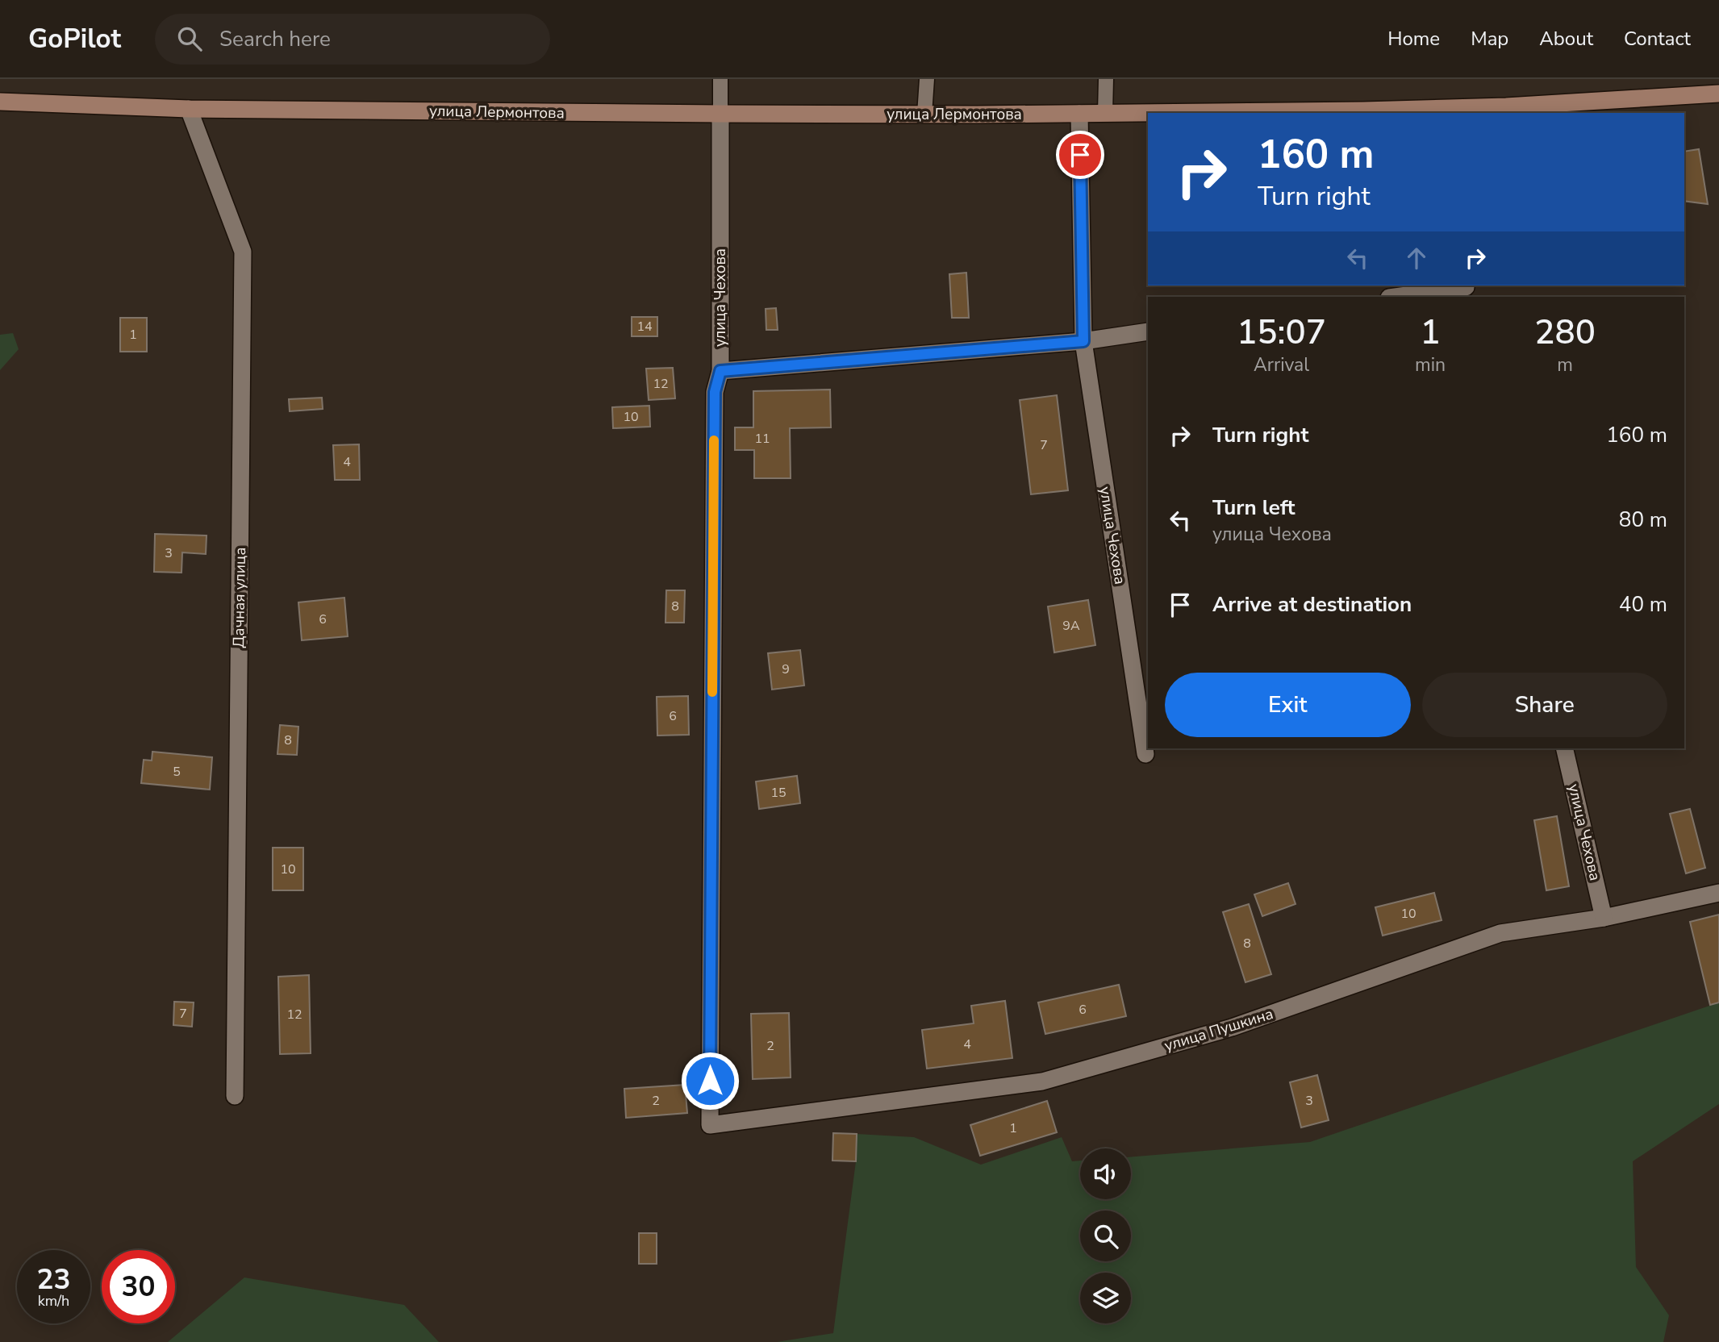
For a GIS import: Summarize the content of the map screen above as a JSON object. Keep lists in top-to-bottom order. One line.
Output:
{"streets":{"street":["улица Лермонтова","улица Чехова","Дачная улица","улица Пушкина"]},"crossings":[["улица Лермонтова","улица Чехова"],["улица Лермонтова","Дачная улица"],["улица Чехова","улица Пушкина"]],"house_numbers":["14","1","12","10","11","7","4","3","8","6","9А","9","6","8","5","15","10","10","8","6","7","12","4","2","2","3","1"],"page":{"header":"GoPilot","search":"Search here","nav":["Home","Map","About","Contact"],"turn":["160 m","Turn right"],"eta":["15:07","Arrival","1","min","280","m"],"list":[{"name":"Turn right","value":"160 m"},{"name":"Turn left","note":"улица Чехова","value":"80 m"},{"name":"Arrive at destination","value":"40 m"}],"buttons":["Exit","Share"],"speed":"23 km/h","limit":"30"}}
